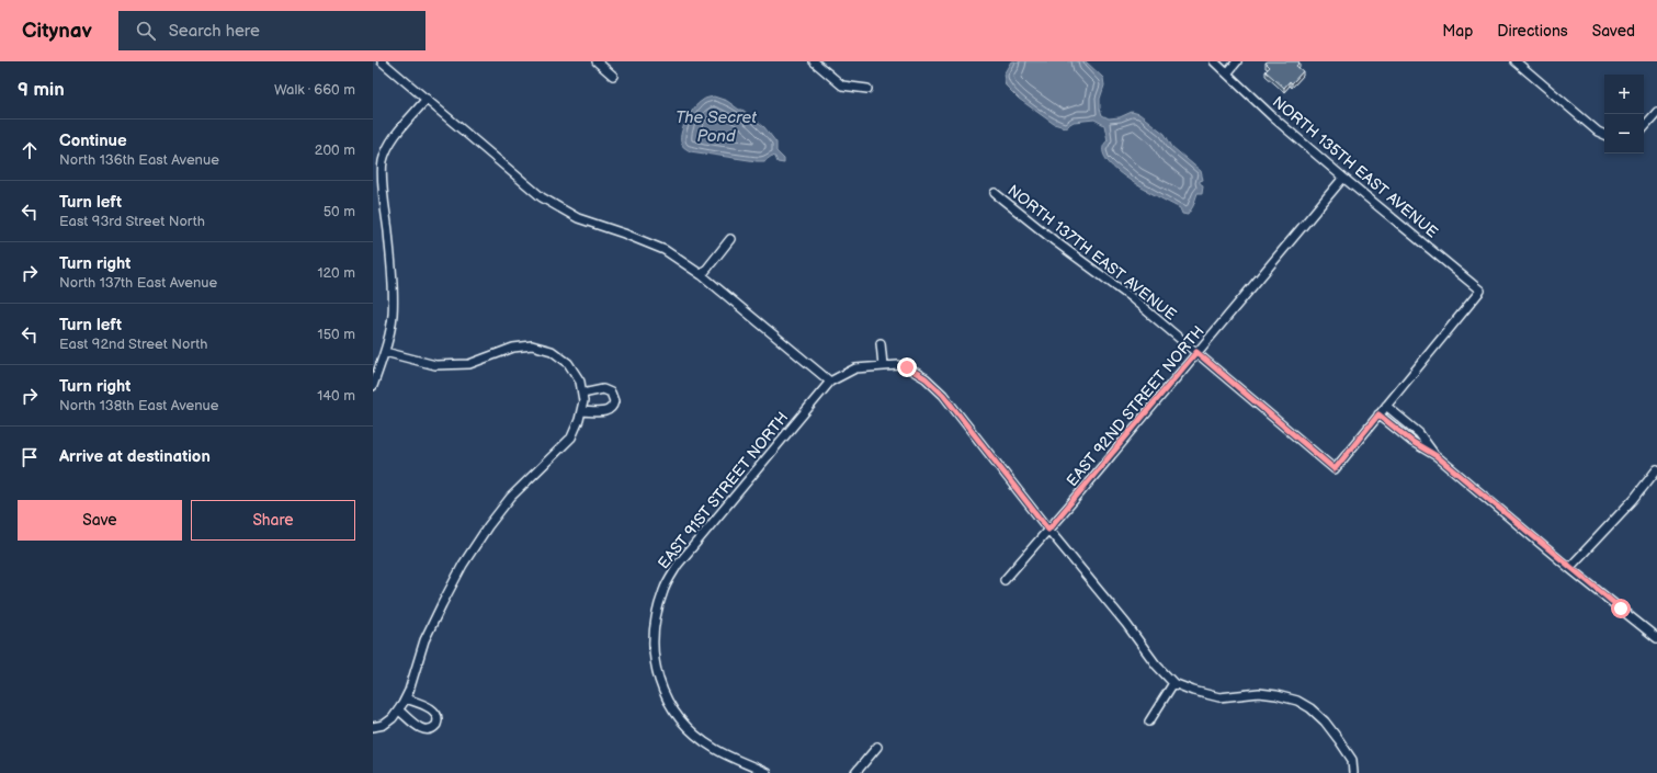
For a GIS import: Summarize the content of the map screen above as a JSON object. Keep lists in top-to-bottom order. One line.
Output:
{"streets":{"street":["NORTH 135TH EAST AVENUE","NORTH 137TH EAST AVENUE","EAST 92ND STREET NORTH","EAST 91ST STREET NORTH"]},"crossings":[["NORTH 135TH EAST AVENUE","EAST 92ND STREET NORTH"],["NORTH 137TH EAST AVENUE","EAST 92ND STREET NORTH"]],"water":["The Secret Pond"],"page":{"header":"Citynav","search":"Search here","nav":["Map","Directions","Saved"],"heading":["9 min","Walk · 660 m"],"map_buttons":["+","−"],"list":[["Continue","North 136th East Avenue","200 m"],["Turn left","East 93rd Street North","50 m"],["Turn right","North 137th East Avenue","120 m"],["Turn left","East 92nd Street North","150 m"],["Turn right","North 138th East Avenue","140 m"],"Arrive at destination"],"buttons":["Save","Share"]}}
